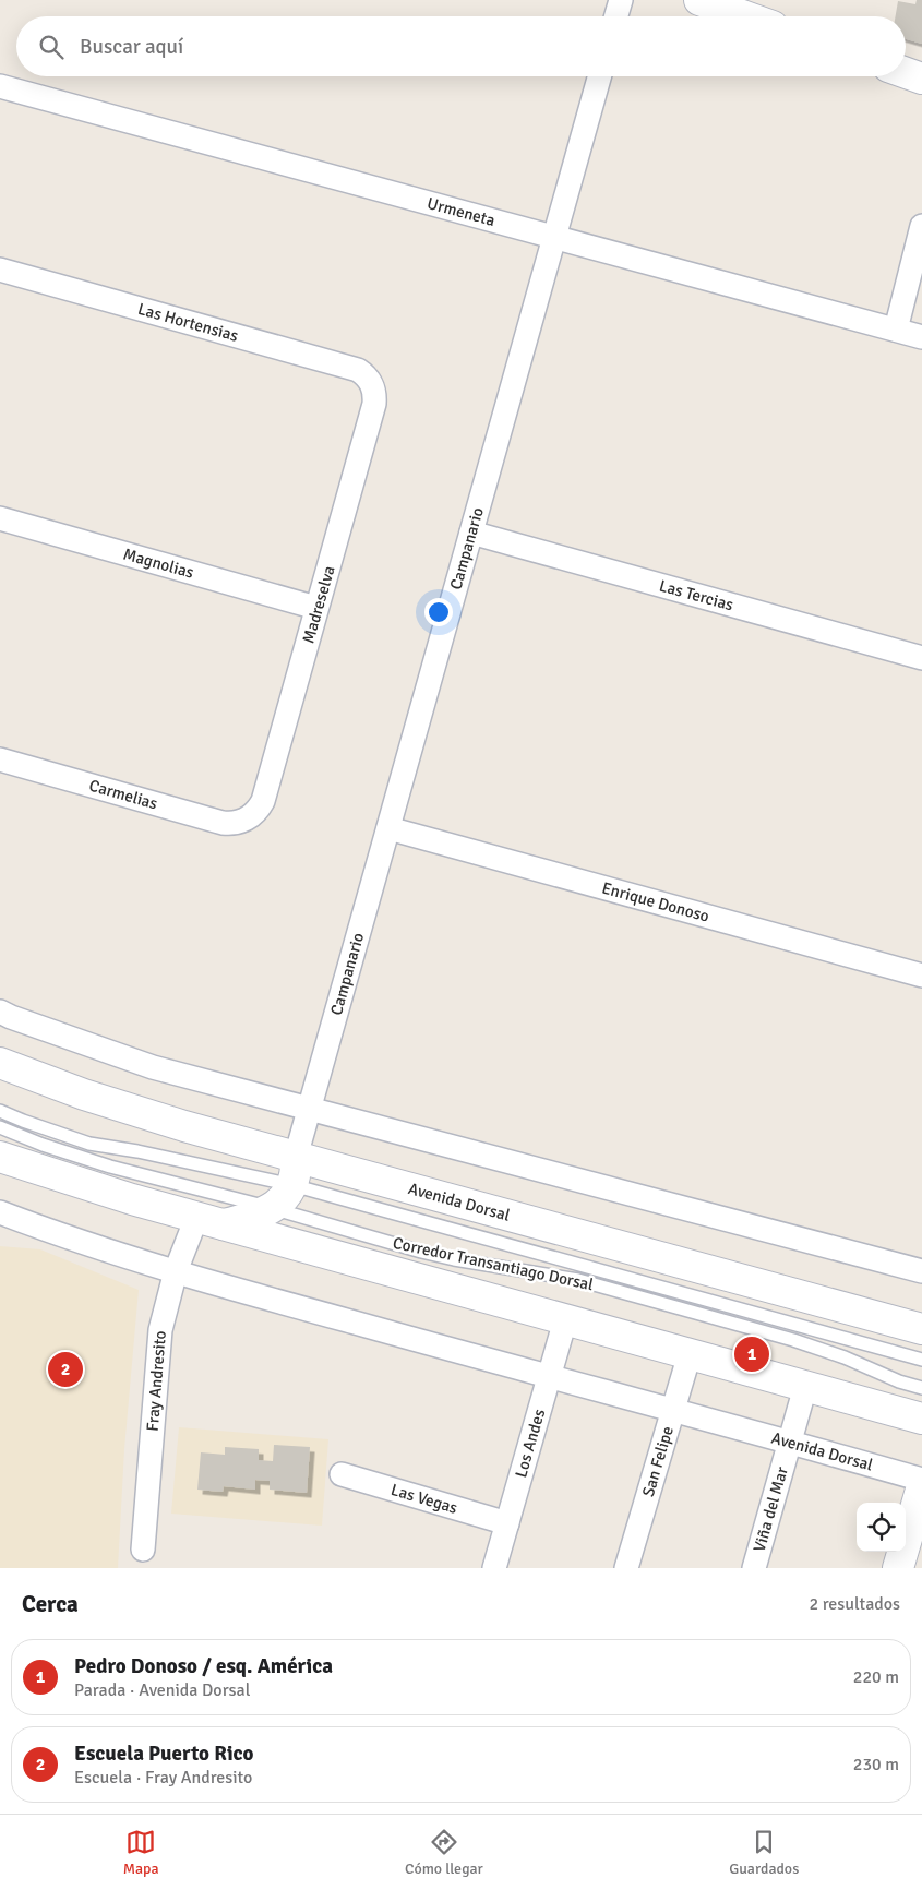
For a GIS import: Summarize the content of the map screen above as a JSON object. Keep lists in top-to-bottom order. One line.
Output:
{"streets":{"main road":["Avenida Dorsal"],"street":["Urmeneta","Las Hortensias","Campanario","Magnolias","Las Tercias","Madreselva","Carmelias","Enrique Donoso","Fray Andresito","Los Andes","San Felipe","Las Vegas","Viña del Mar"],"lane":["Corredor Transantiago Dorsal"]},"crossings":[["Urmeneta","Campanario"],["Las Hortensias","Madreselva"],["Campanario","Las Tercias"],["Campanario","Enrique Donoso"],["Campanario","Avenida Dorsal"],["Campanario","Corredor Transantiago Dorsal"],["Magnolias","Madreselva"],["Madreselva","Carmelias"],["Avenida Dorsal","Corredor Transantiago Dorsal"],["Avenida Dorsal","Fray Andresito"],["Avenida Dorsal","Los Andes"],["Avenida Dorsal","San Felipe"],["Avenida Dorsal","Viña del Mar"],["Los Andes","Las Vegas"]],"page":{"search":"Buscar aquí","pins":["1","2"],"heading":["Cerca","2 resultados"],"list":[{"mark":"1","name":"Pedro Donoso / esq. América","note":"Parada · Avenida Dorsal","value":"220 m"},{"mark":"2","name":"Escuela Puerto Rico","note":"Escuela · Fray Andresito","value":"230 m"}],"nav":["Mapa","Cómo llegar","Guardados"]}}
